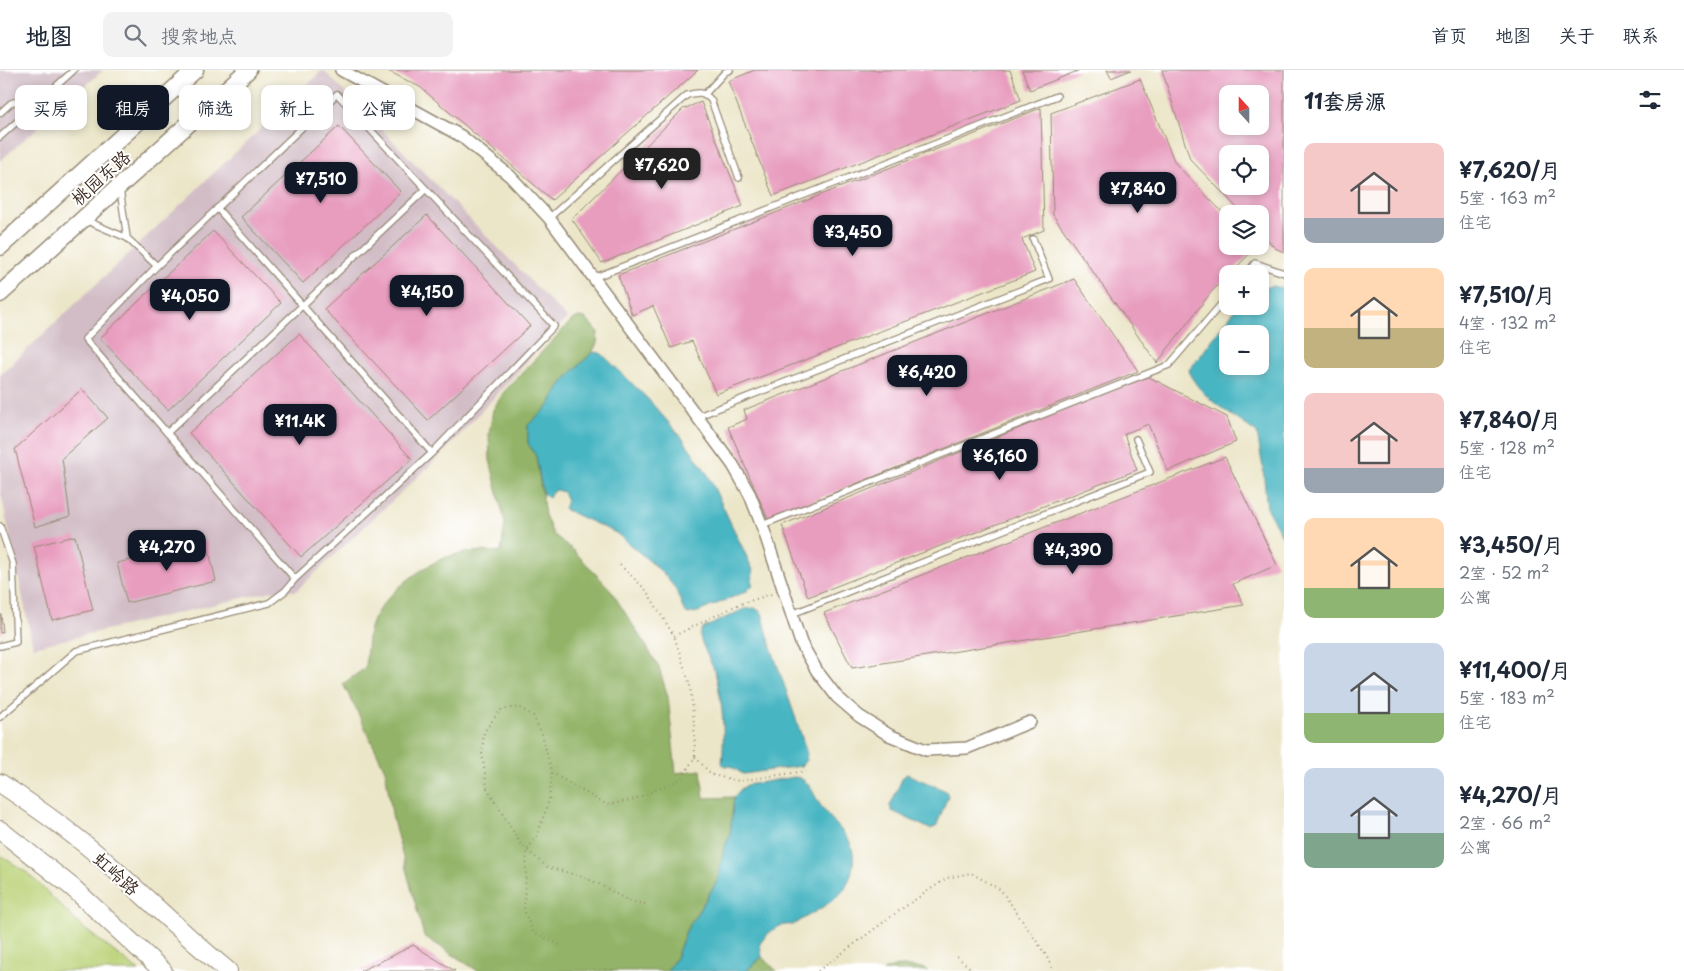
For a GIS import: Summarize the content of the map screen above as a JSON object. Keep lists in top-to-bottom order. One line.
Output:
{"streets":{"main road":["桃园东路","虹岭路"]},"north":"top","page":{"header":"地图","search":"搜索地点","nav":["首页","地图","关于","联系"],"heading":"11套房源","map_buttons":["+","−"],"chip":["买房","租房","筛选","新上","公寓"],"list":[{"name":"¥7,620/月","note":"5室 · 163 m² · 住宅"},{"name":"¥7,510/月","note":"4室 · 132 m² · 住宅"},{"name":"¥7,840/月","note":"5室 · 128 m² · 住宅"},{"name":"¥3,450/月","note":"2室 · 52 m² · 公寓"},{"name":"¥11,400/月","note":"5室 · 183 m² · 住宅"},{"name":"¥4,270/月","note":"2室 · 66 m² · 公寓"}],"price":["¥7,620","¥7,510","¥7,840","¥3,450","¥4,150","¥4,050","¥6,420","¥11.4K","¥6,160","¥4,270","¥4,390"]}}
